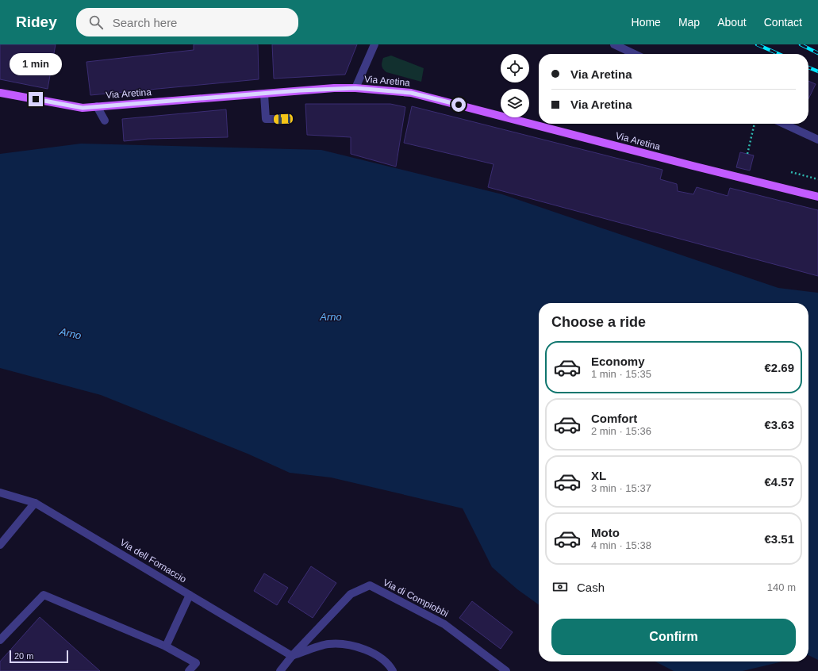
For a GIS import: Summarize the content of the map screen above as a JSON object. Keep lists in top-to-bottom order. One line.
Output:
{"streets":{"main road":["Via Aretina"],"street":["Via dell Fornaccio","Via di Compiobbi"]},"crossings":[["Via dell Fornaccio","Via di Compiobbi"]],"water":["Arno"],"scale_bar":"20 m","page":{"header":"Ridey","search":"Search here","nav":["Home","Map","About","Contact"],"bubble":"1 min","banner":["Via Aretina","Via Aretina"],"heading":"Choose a ride","list":[{"name":"Economy","note":"1 min · 15:35","value":"€2.69"},{"name":"Comfort","note":"2 min · 15:36","value":"€3.63"},{"name":"XL","note":"3 min · 15:37","value":"€4.57"},{"name":"Moto","note":"4 min · 15:38","value":"€3.51"}],"pay":["Cash","140 m"],"buttons":"Confirm","scale":"20 m"}}
